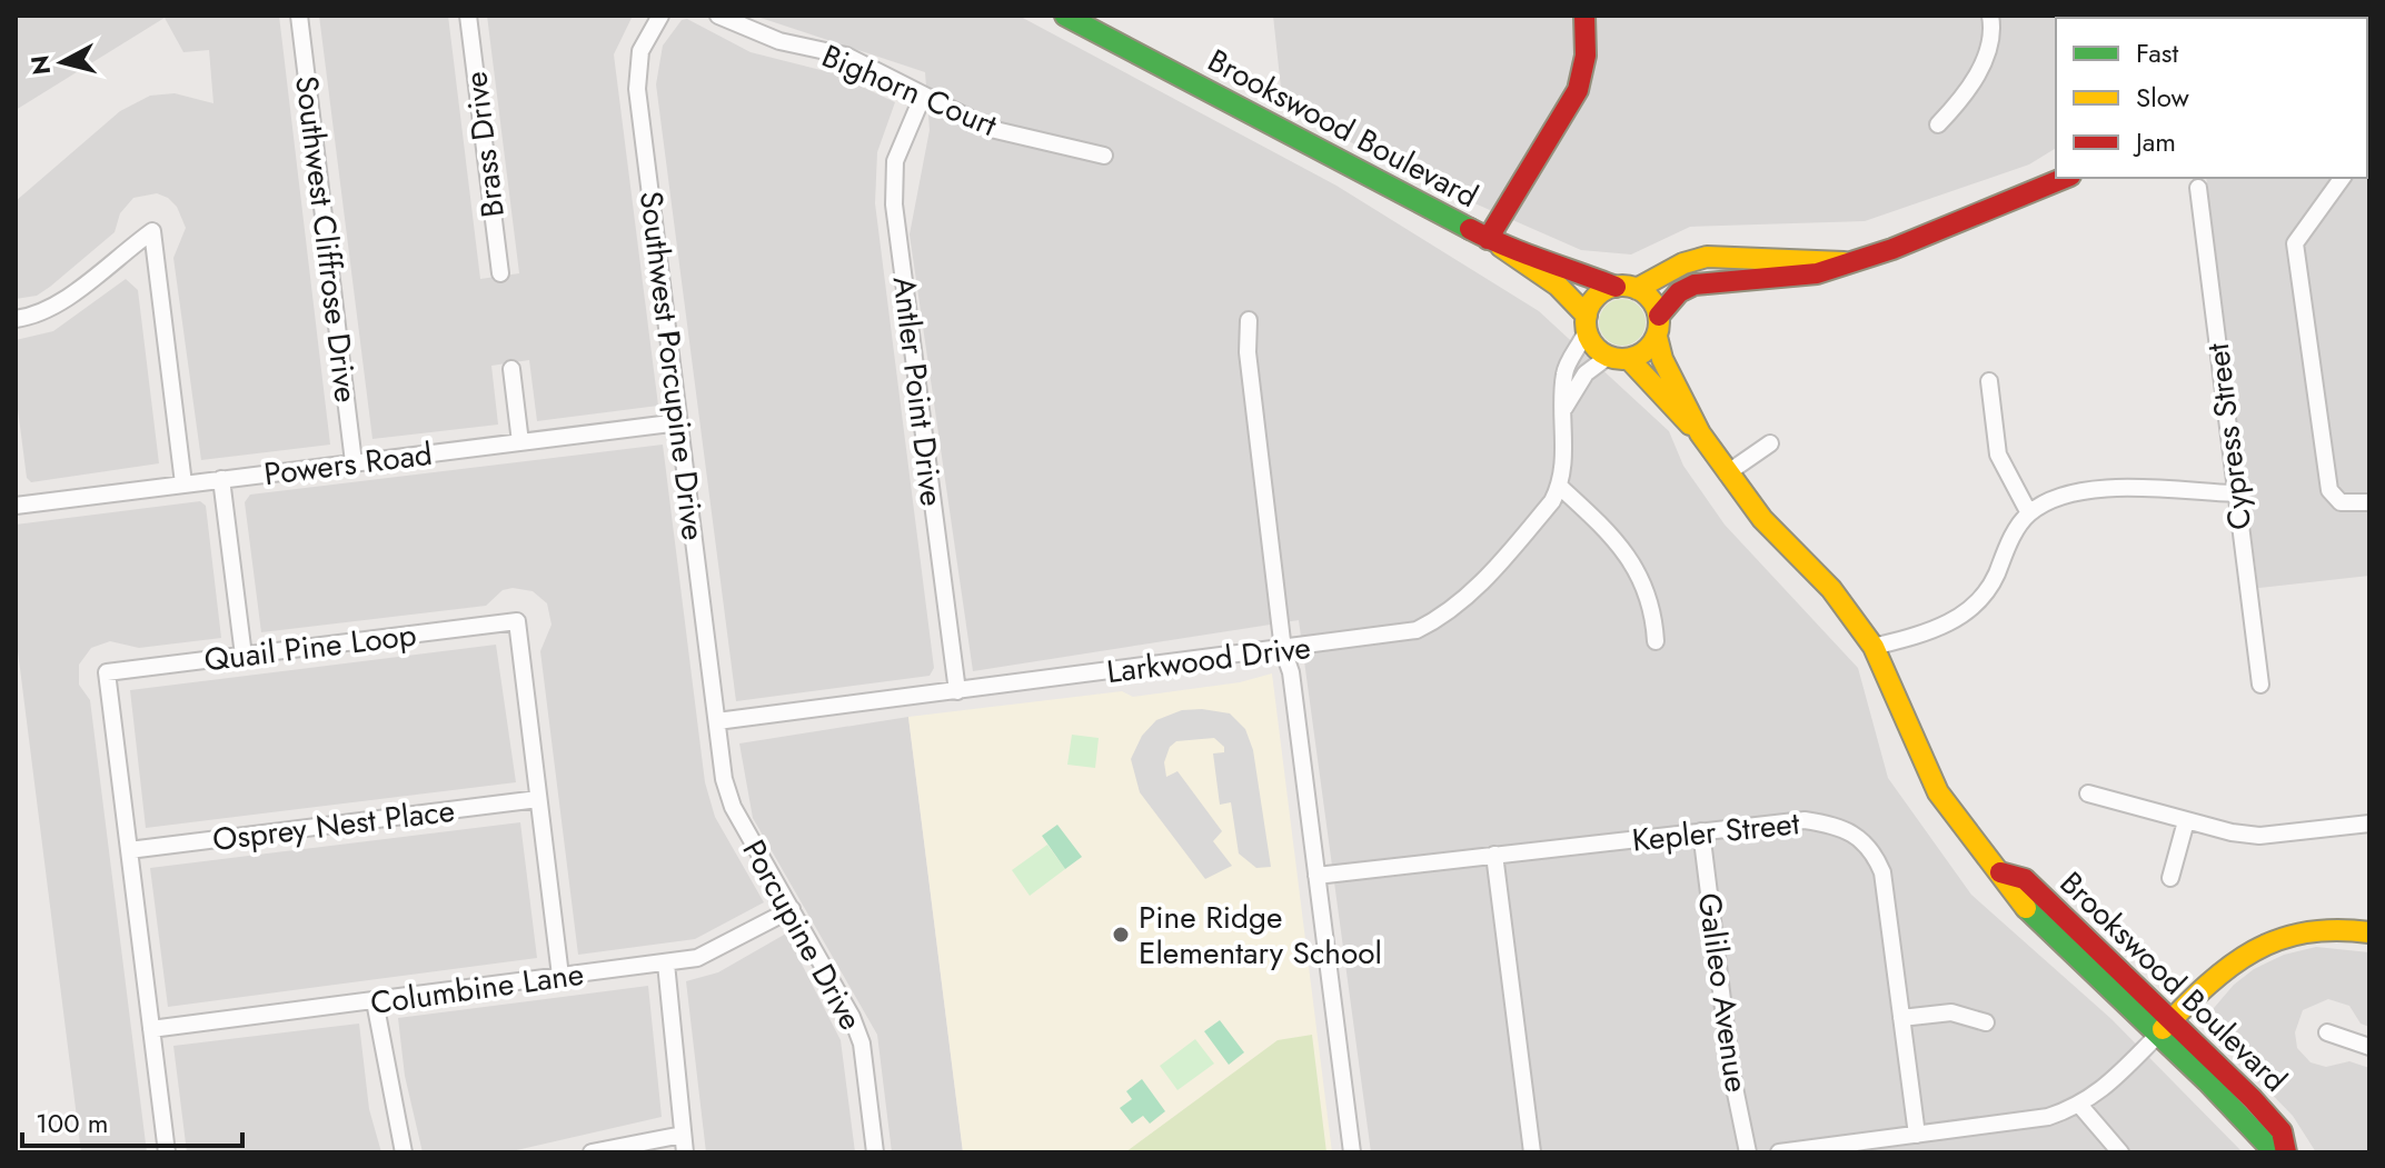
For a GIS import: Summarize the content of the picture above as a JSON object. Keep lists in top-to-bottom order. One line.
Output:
{"streets":{"main road":["Brookswood Boulevard"],"street":["Bighorn Court","Brass Drive","Southwest Cliffrose Drive","Southwest Porcupine Drive","Antler Point Drive","Cypress Street","Powers Road","Quail Pine Loop","Larkwood Drive","Osprey Nest Place","Kepler Street","Porcupine Drive","Columbine Lane","Galileo Avenue"]},"crossings":[["Bighorn Court","Antler Point Drive"],["Southwest Cliffrose Drive","Powers Road"],["Southwest Porcupine Drive","Powers Road"],["Southwest Porcupine Drive","Larkwood Drive"],["Southwest Porcupine Drive","Porcupine Drive"],["Antler Point Drive","Larkwood Drive"],["Quail Pine Loop","Osprey Nest Place"],["Quail Pine Loop","Columbine Lane"],["Larkwood Drive","Porcupine Drive"],["Kepler Street","Galileo Avenue"],["Porcupine Drive","Columbine Lane"]],"places":["Pine Ridge Elementary School"],"legend":["Fast","Slow","Jam"],"scale_bar":"100 m","north":"left"}
